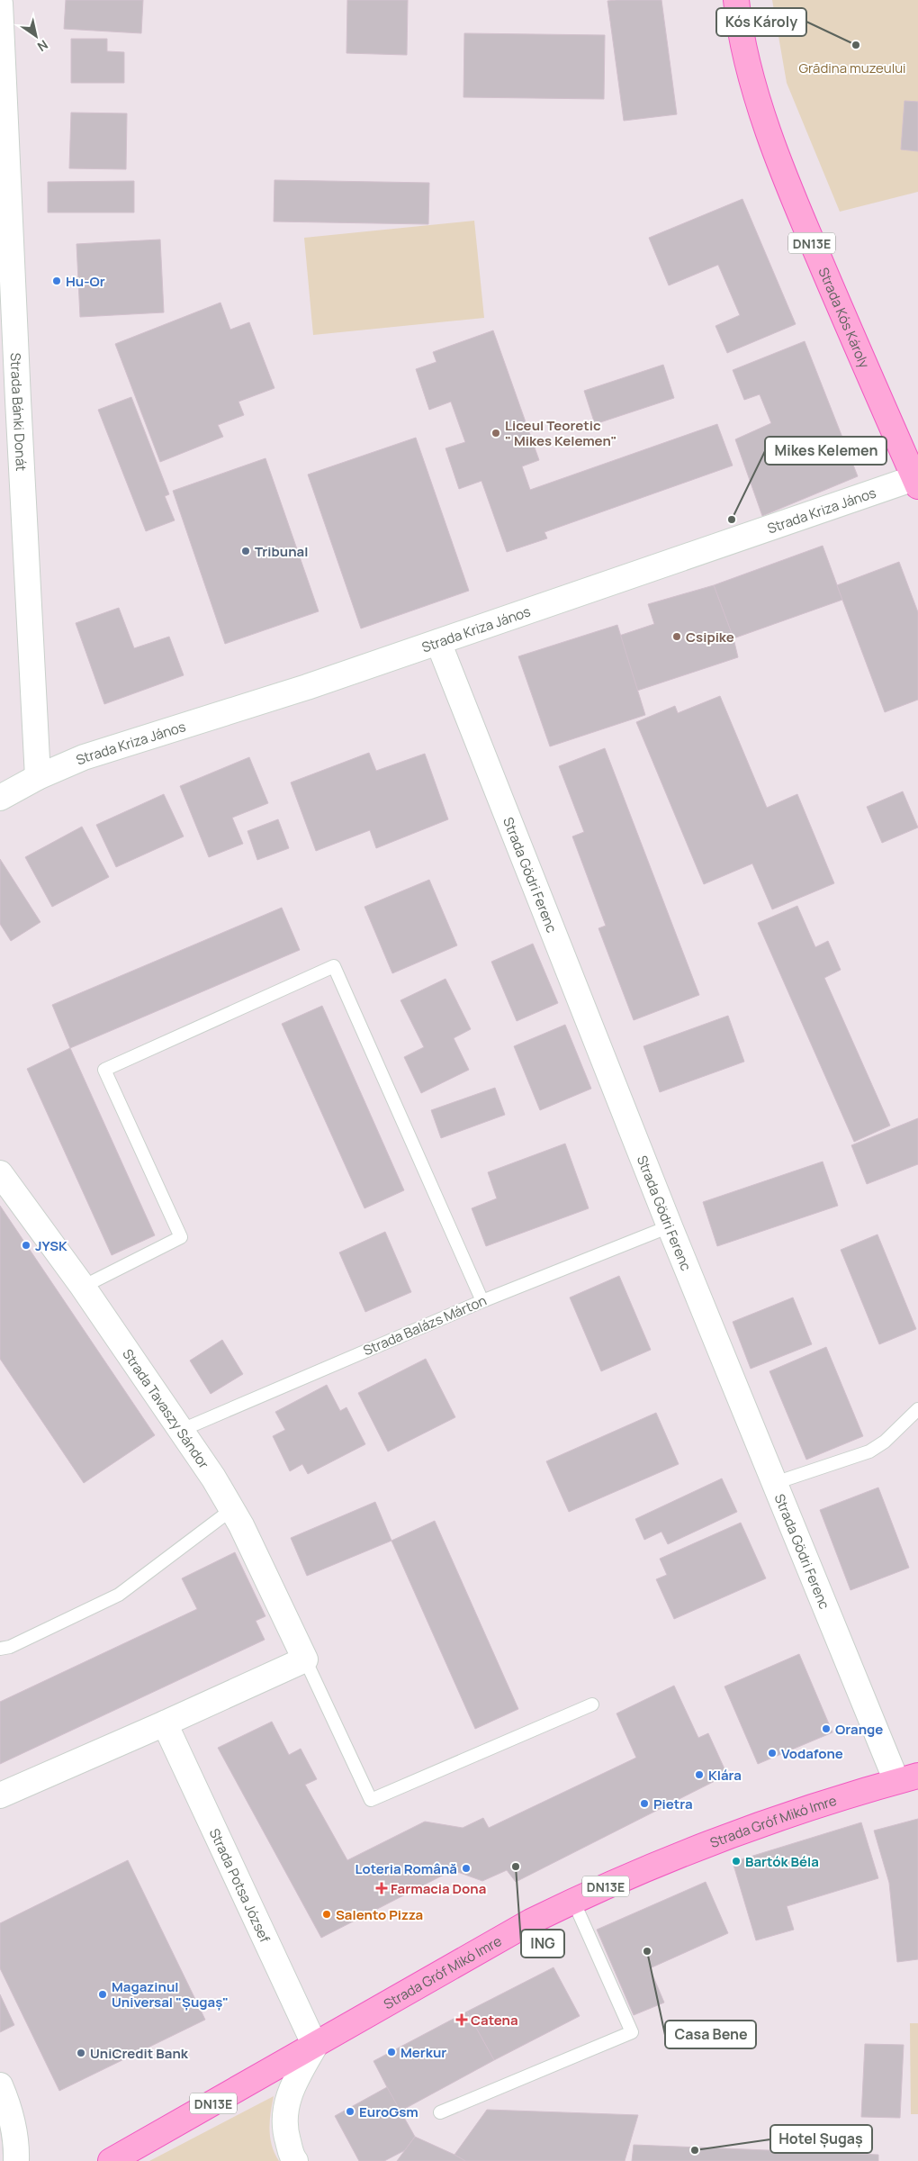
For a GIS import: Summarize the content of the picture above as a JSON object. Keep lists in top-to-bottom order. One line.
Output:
{"streets":{"main road":["DN13E","Strada Kós Károly","Strada Gróf Mikó Imre"],"street":["Strada Bánki Donát","Strada Kriza János","Strada Gödri Ferenc","Strada Tavaszy Sándor","Strada Potsa József"],"lane":["Strada Balázs Márton"]},"crossings":[["Strada Kós Károly","Strada Kriza János"],["Strada Bánki Donát","Strada Kriza János"],["Strada Kriza János","Strada Gödri Ferenc"],["Strada Gödri Ferenc","Strada Balázs Márton"],["Strada Gödri Ferenc","Strada Gróf Mikó Imre"],["Strada Balázs Márton","Strada Tavaszy Sándor"],["Strada Gróf Mikó Imre","Strada Potsa József"]],"parks":["Grădina muzeului"],"places":{"other":["Kós Károly","Hu-Or","Liceul Teoretic \" Mikes Kelemen\"","Mikes Kelemen","Tribunal","Csipike","JYSK","Orange","Vodafone","Klára","Pietra","Bartók Béla","ING","Loteria Română","Salento Pizza","Casa Bene","Magazinul Universal \"Șugaș\"","Merkur","UniCredit Bank","EuroGsm","Hotel Șugaș"],"health":["Farmacia Dona","Catena"]},"north":"bottom right"}
